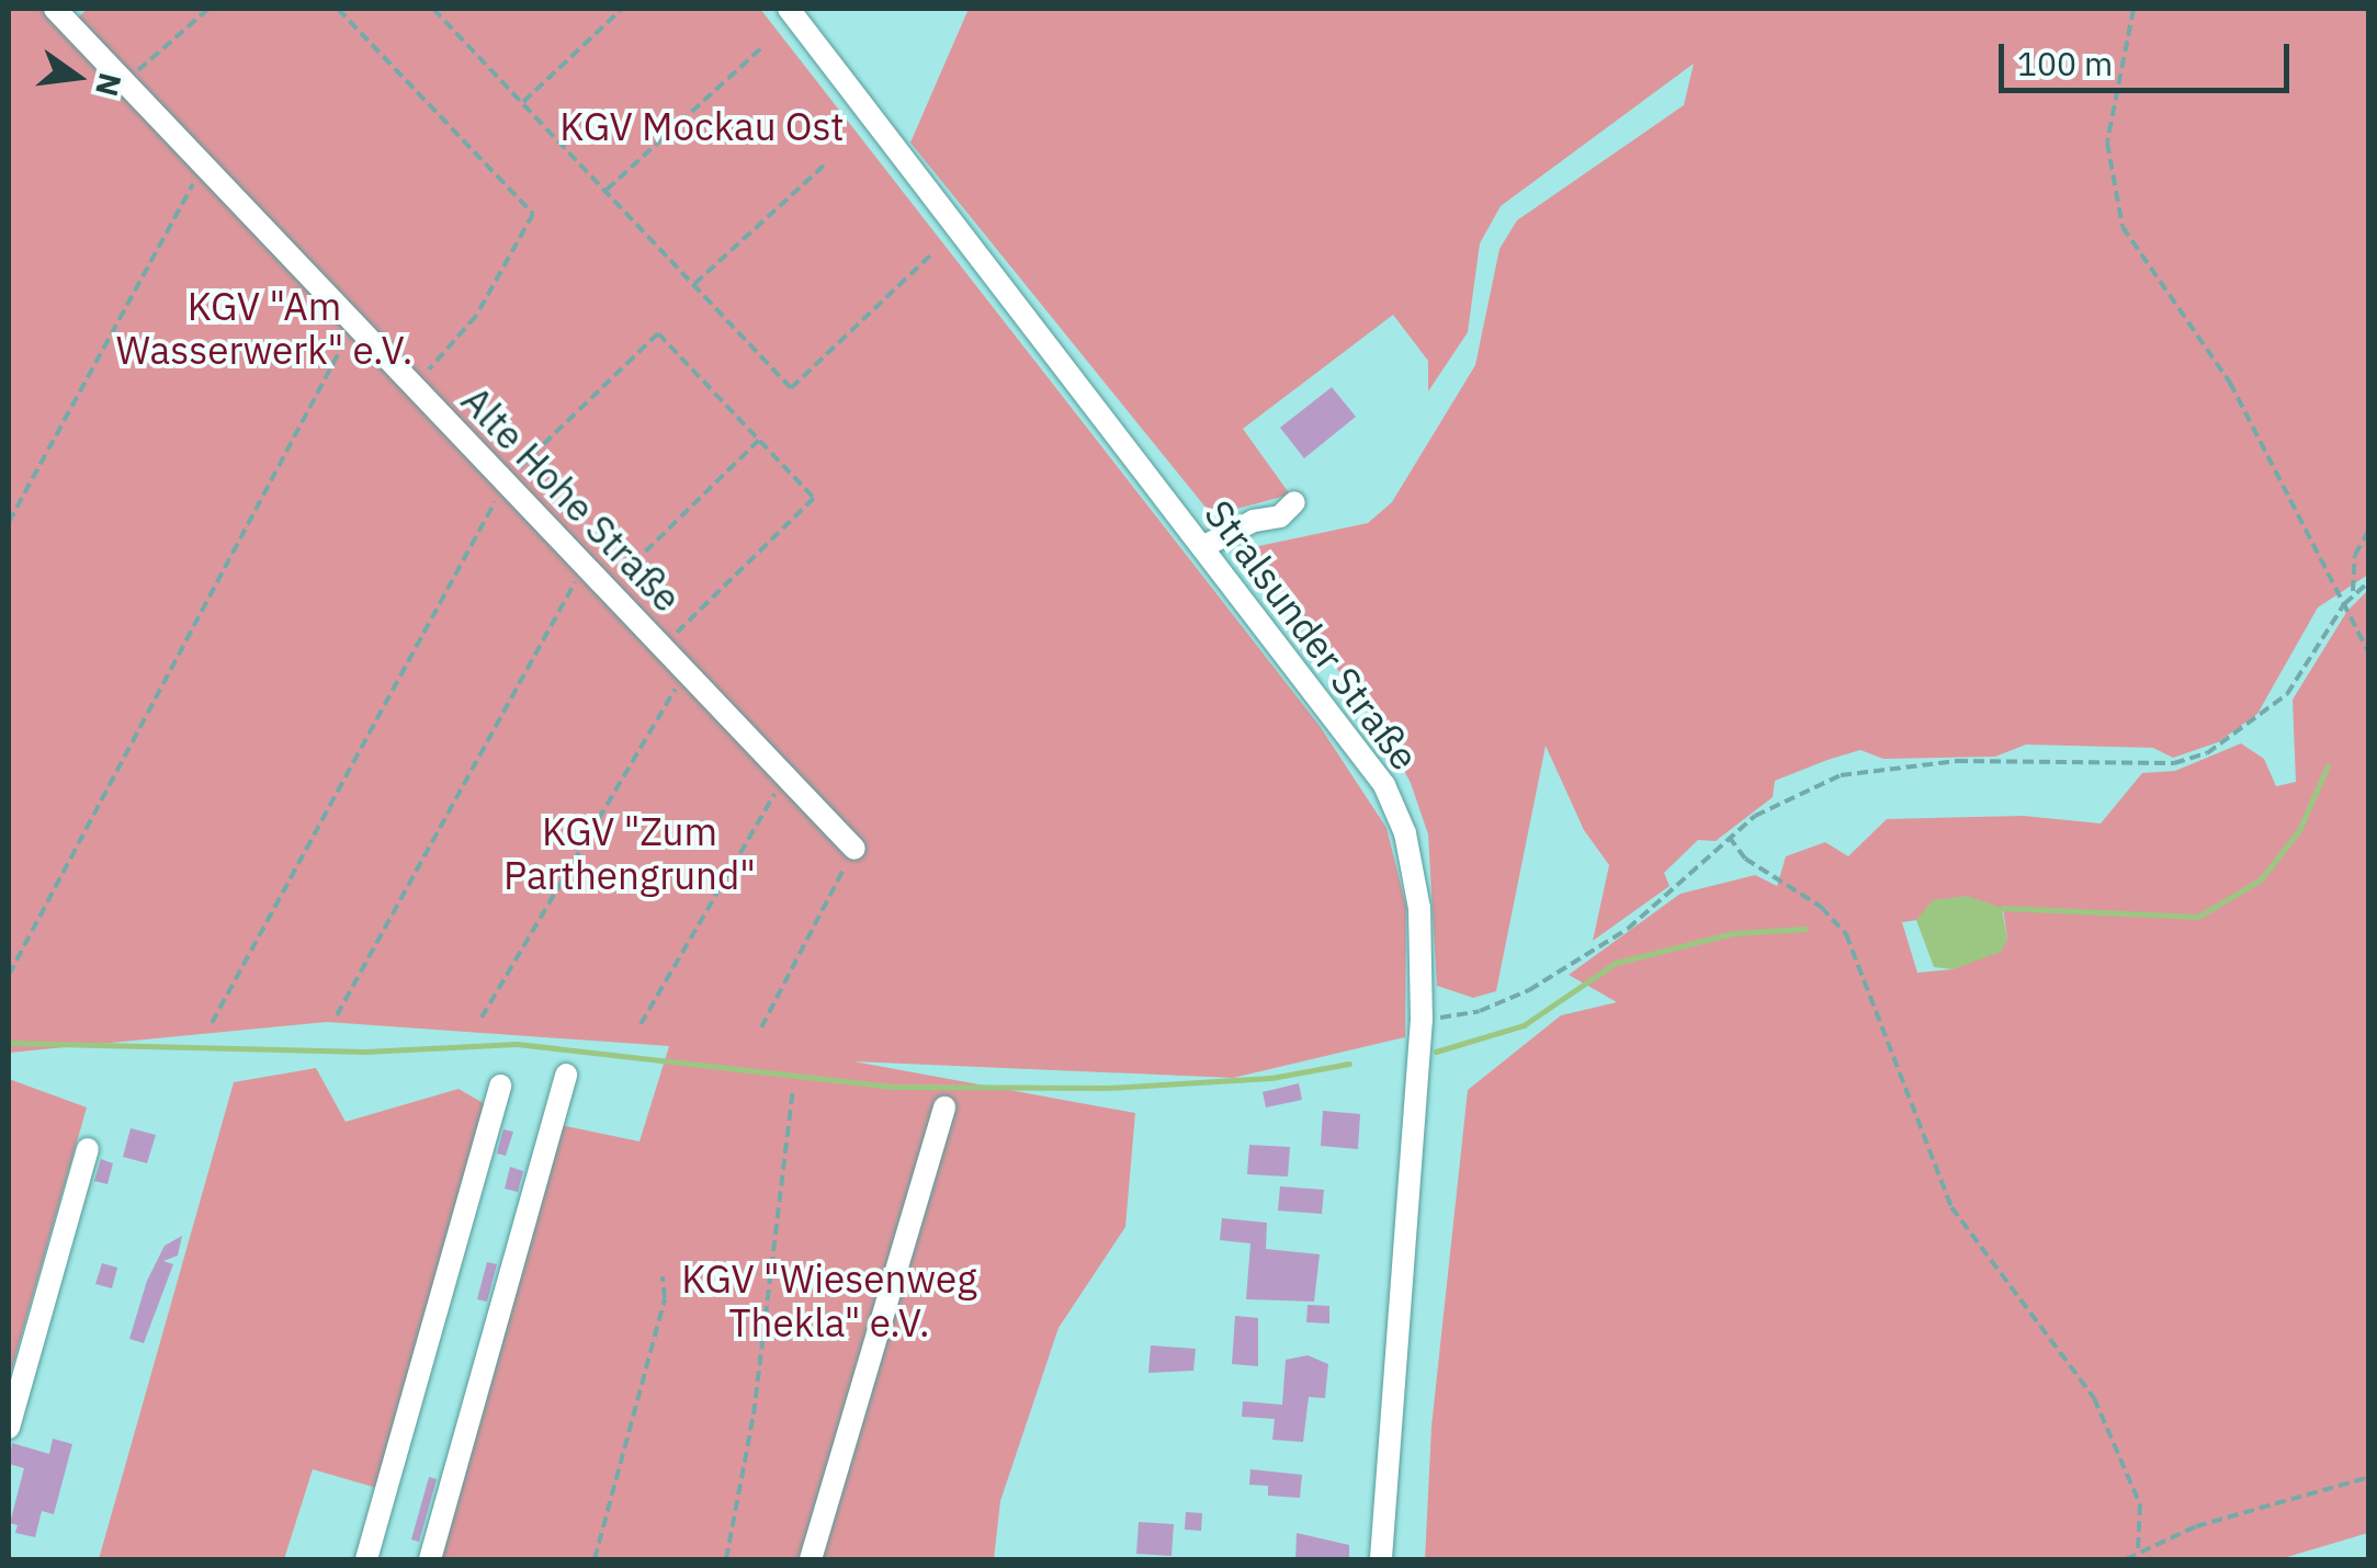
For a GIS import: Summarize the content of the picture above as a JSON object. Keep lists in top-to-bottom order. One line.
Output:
{"streets":{"street":["Alte Hohe Straße","Stralsunder Straße"]},"parks":["KGV Mockau Ost","KGV \"Am Wasserwerk\" e.V.","KGV \"Zum Parthengrund\"","KGV \"Wiesenweg Thekla\" e.V."],"scale_bar":"100 m","north":"right"}
